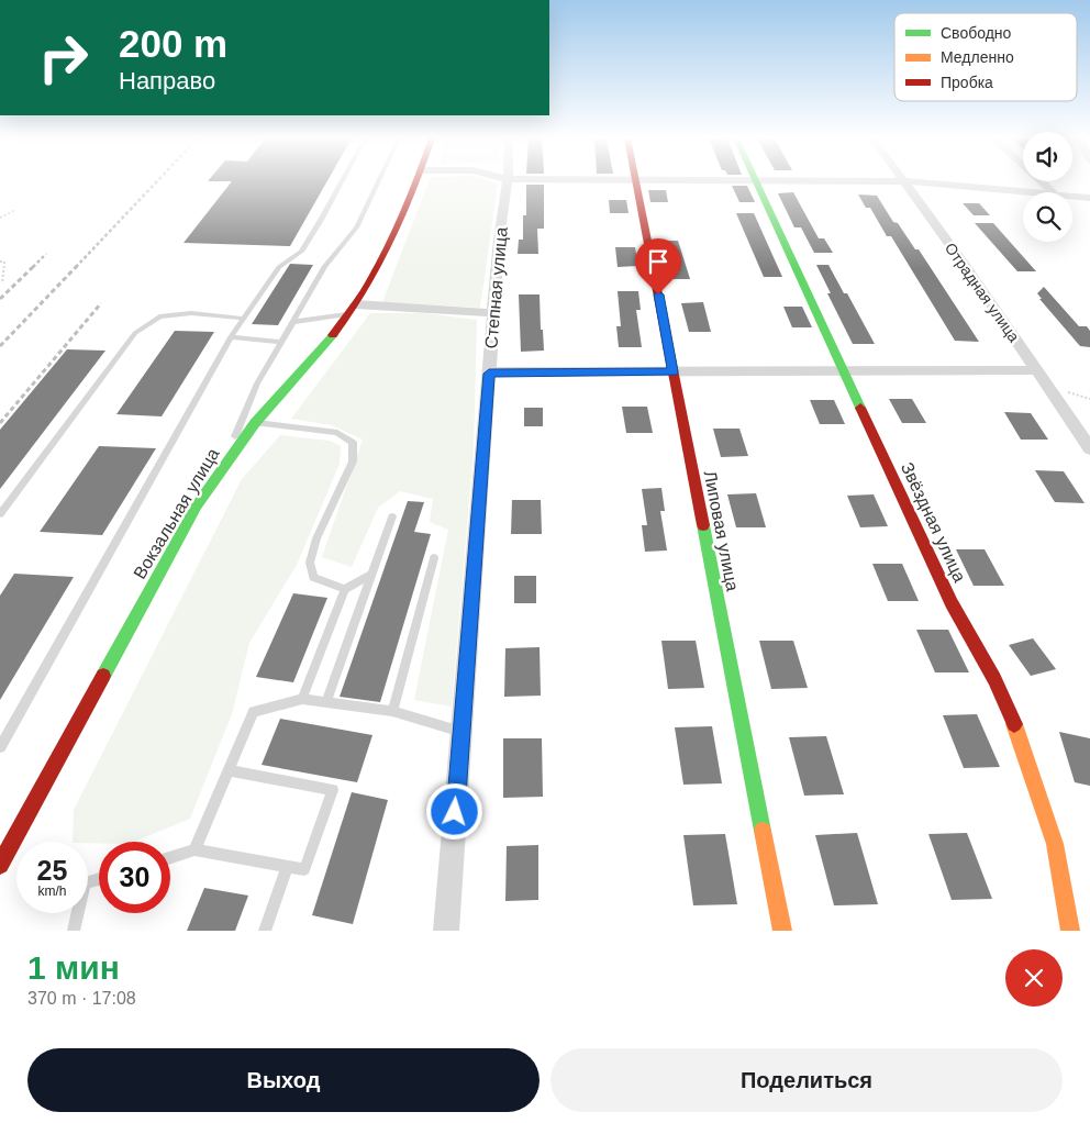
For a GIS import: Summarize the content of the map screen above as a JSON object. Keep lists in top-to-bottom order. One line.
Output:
{"streets":{"street":["Степная улица","Отрадная улица","Вокзальная улица","Звёздная улица","Липовая улица"]},"legend":["Свободно","Медленно","Пробка"],"page":{"turn":["200 m","Направо"],"speed":"25 km/h","limit":"30","heading":["1 мин","370 m · 17:08"],"buttons":["Выход","Поделиться"]}}
